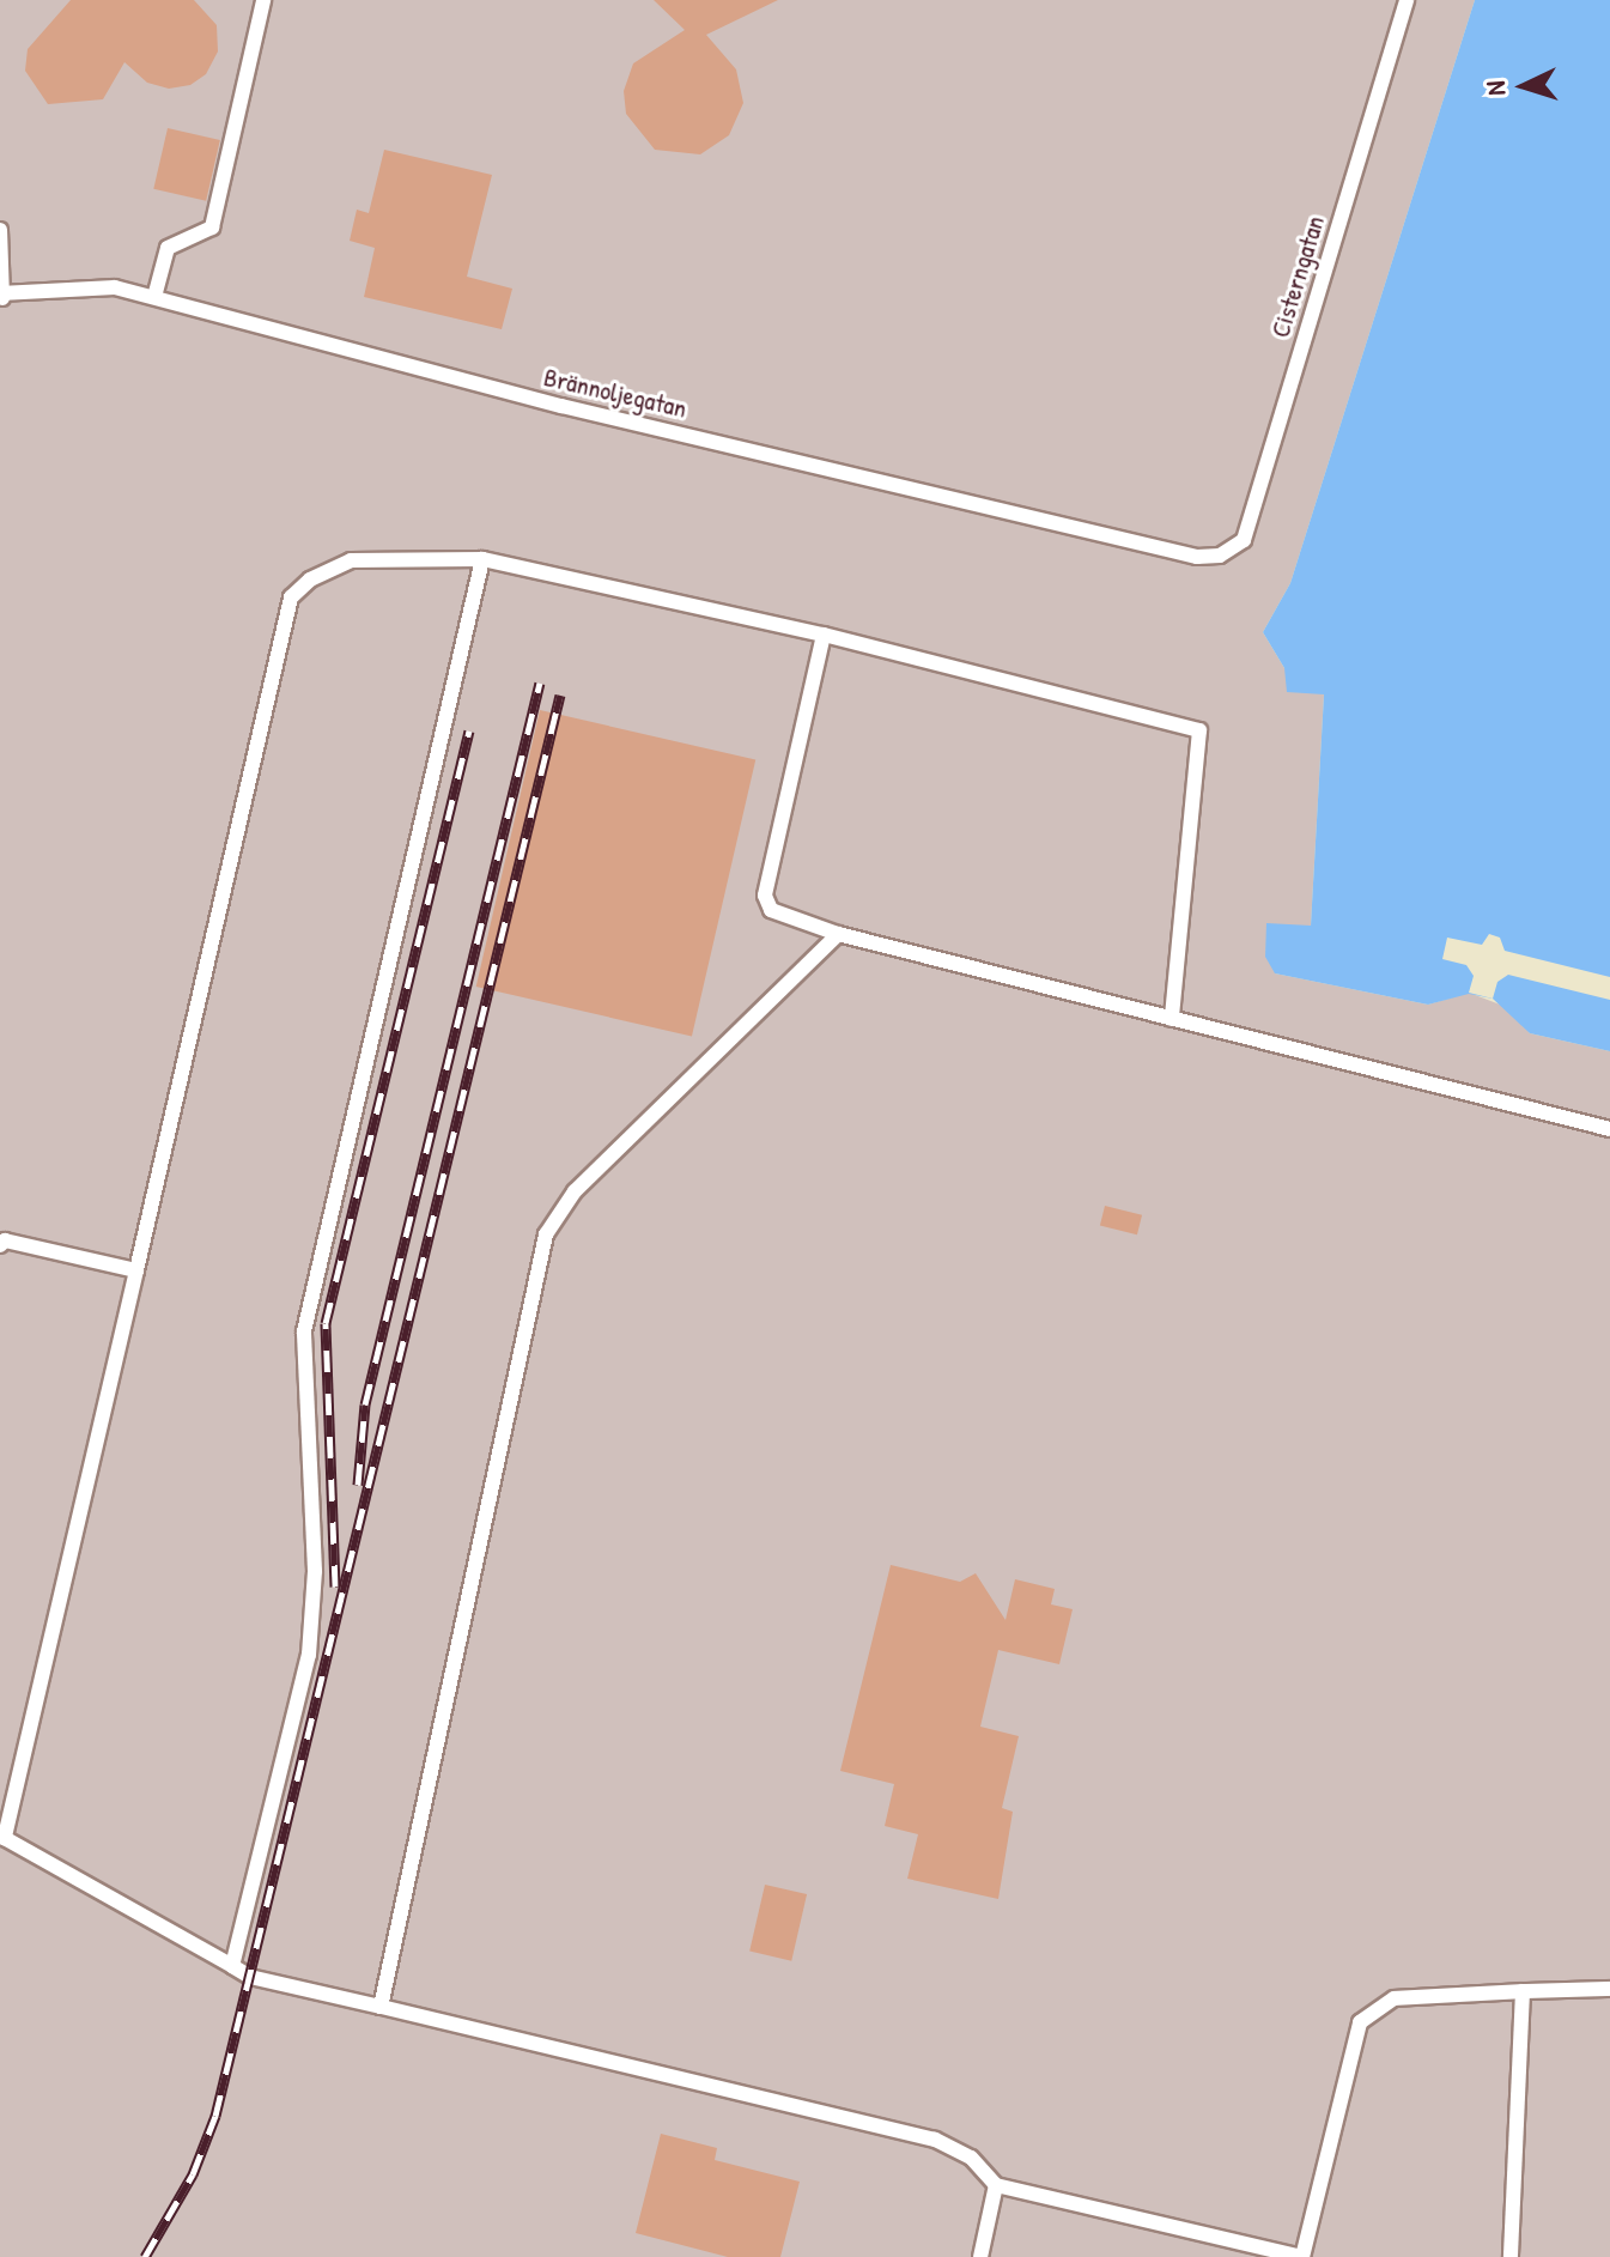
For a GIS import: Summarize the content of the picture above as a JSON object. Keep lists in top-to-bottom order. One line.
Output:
{"streets":{"lane":["Cisterngatan","Brännoljegatan"]},"crossings":[["Cisterngatan","Brännoljegatan"]],"north":"left"}
